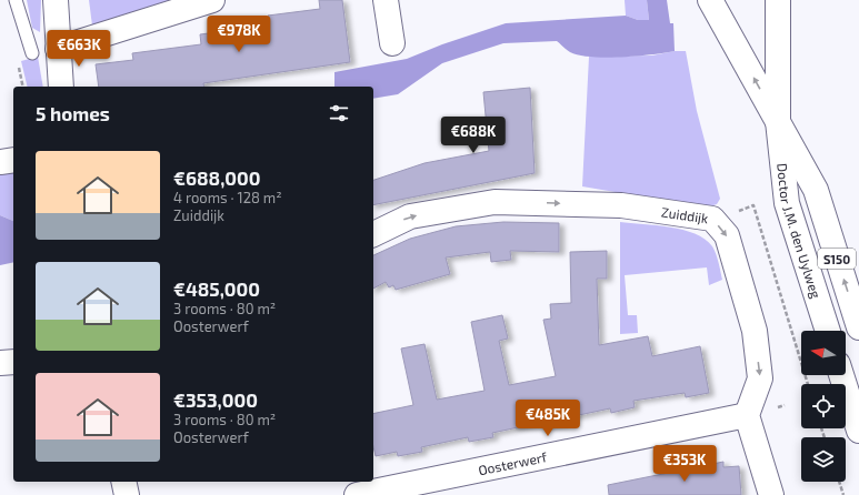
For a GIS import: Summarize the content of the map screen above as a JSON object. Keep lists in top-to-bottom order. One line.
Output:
{"streets":{"street":["Zuiddijk","Doctor J.M. den Uylweg","S150","Oosterwerf"]},"crossings":[["Zuiddijk","Oosterwerf"]],"north":"left","page":{"price":["€978K","€663K","€688K","€485K","€353K"],"heading":"5 homes","list":[{"name":"€688,000","note":"4 rooms · 128 m² · Zuiddijk"},{"name":"€485,000","note":"3 rooms · 80 m² · Oosterwerf"},{"name":"€353,000","note":"3 rooms · 80 m² · Oosterwerf"}]}}
